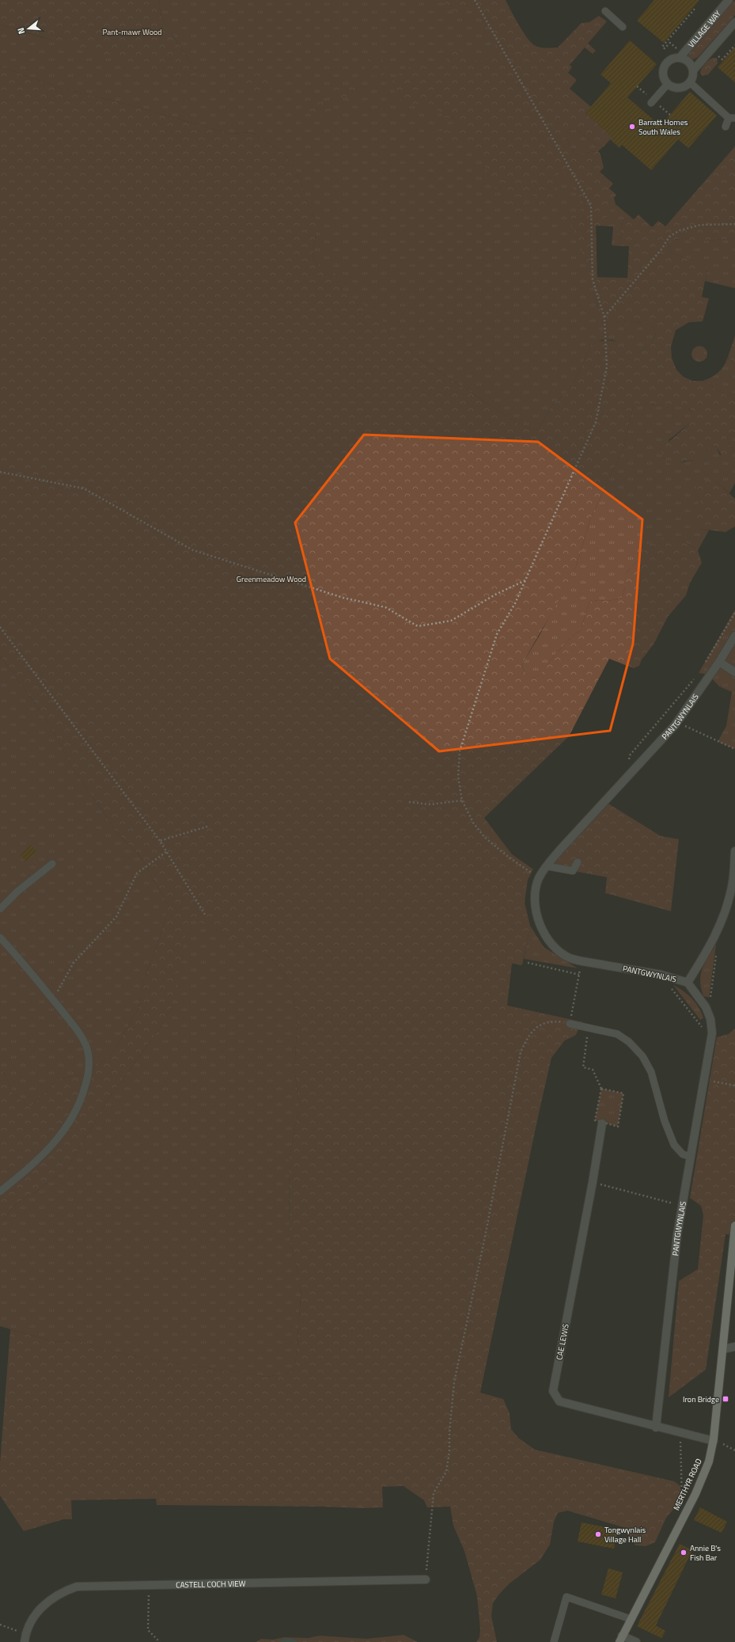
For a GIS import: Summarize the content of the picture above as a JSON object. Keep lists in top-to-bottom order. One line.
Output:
{"streets":{"main road":["MERTHYR ROAD"],"street":["VILLAGE WAY","PANTGWYNLAIS","CAE LEWIS","CASTELL COCH VIEW"]},"crossings":[["PANTGWYNLAIS","CAE LEWIS"],["CAE LEWIS","MERTHYR ROAD"]],"parks":["Pant-mawr Wood","Greenmeadow Wood"],"places":{"other":["Barratt Homes South Wales","Tongwynlais Village Hall","Annie B's Fish Bar"],"transit":["Iron Bridge"]},"north":"left"}
